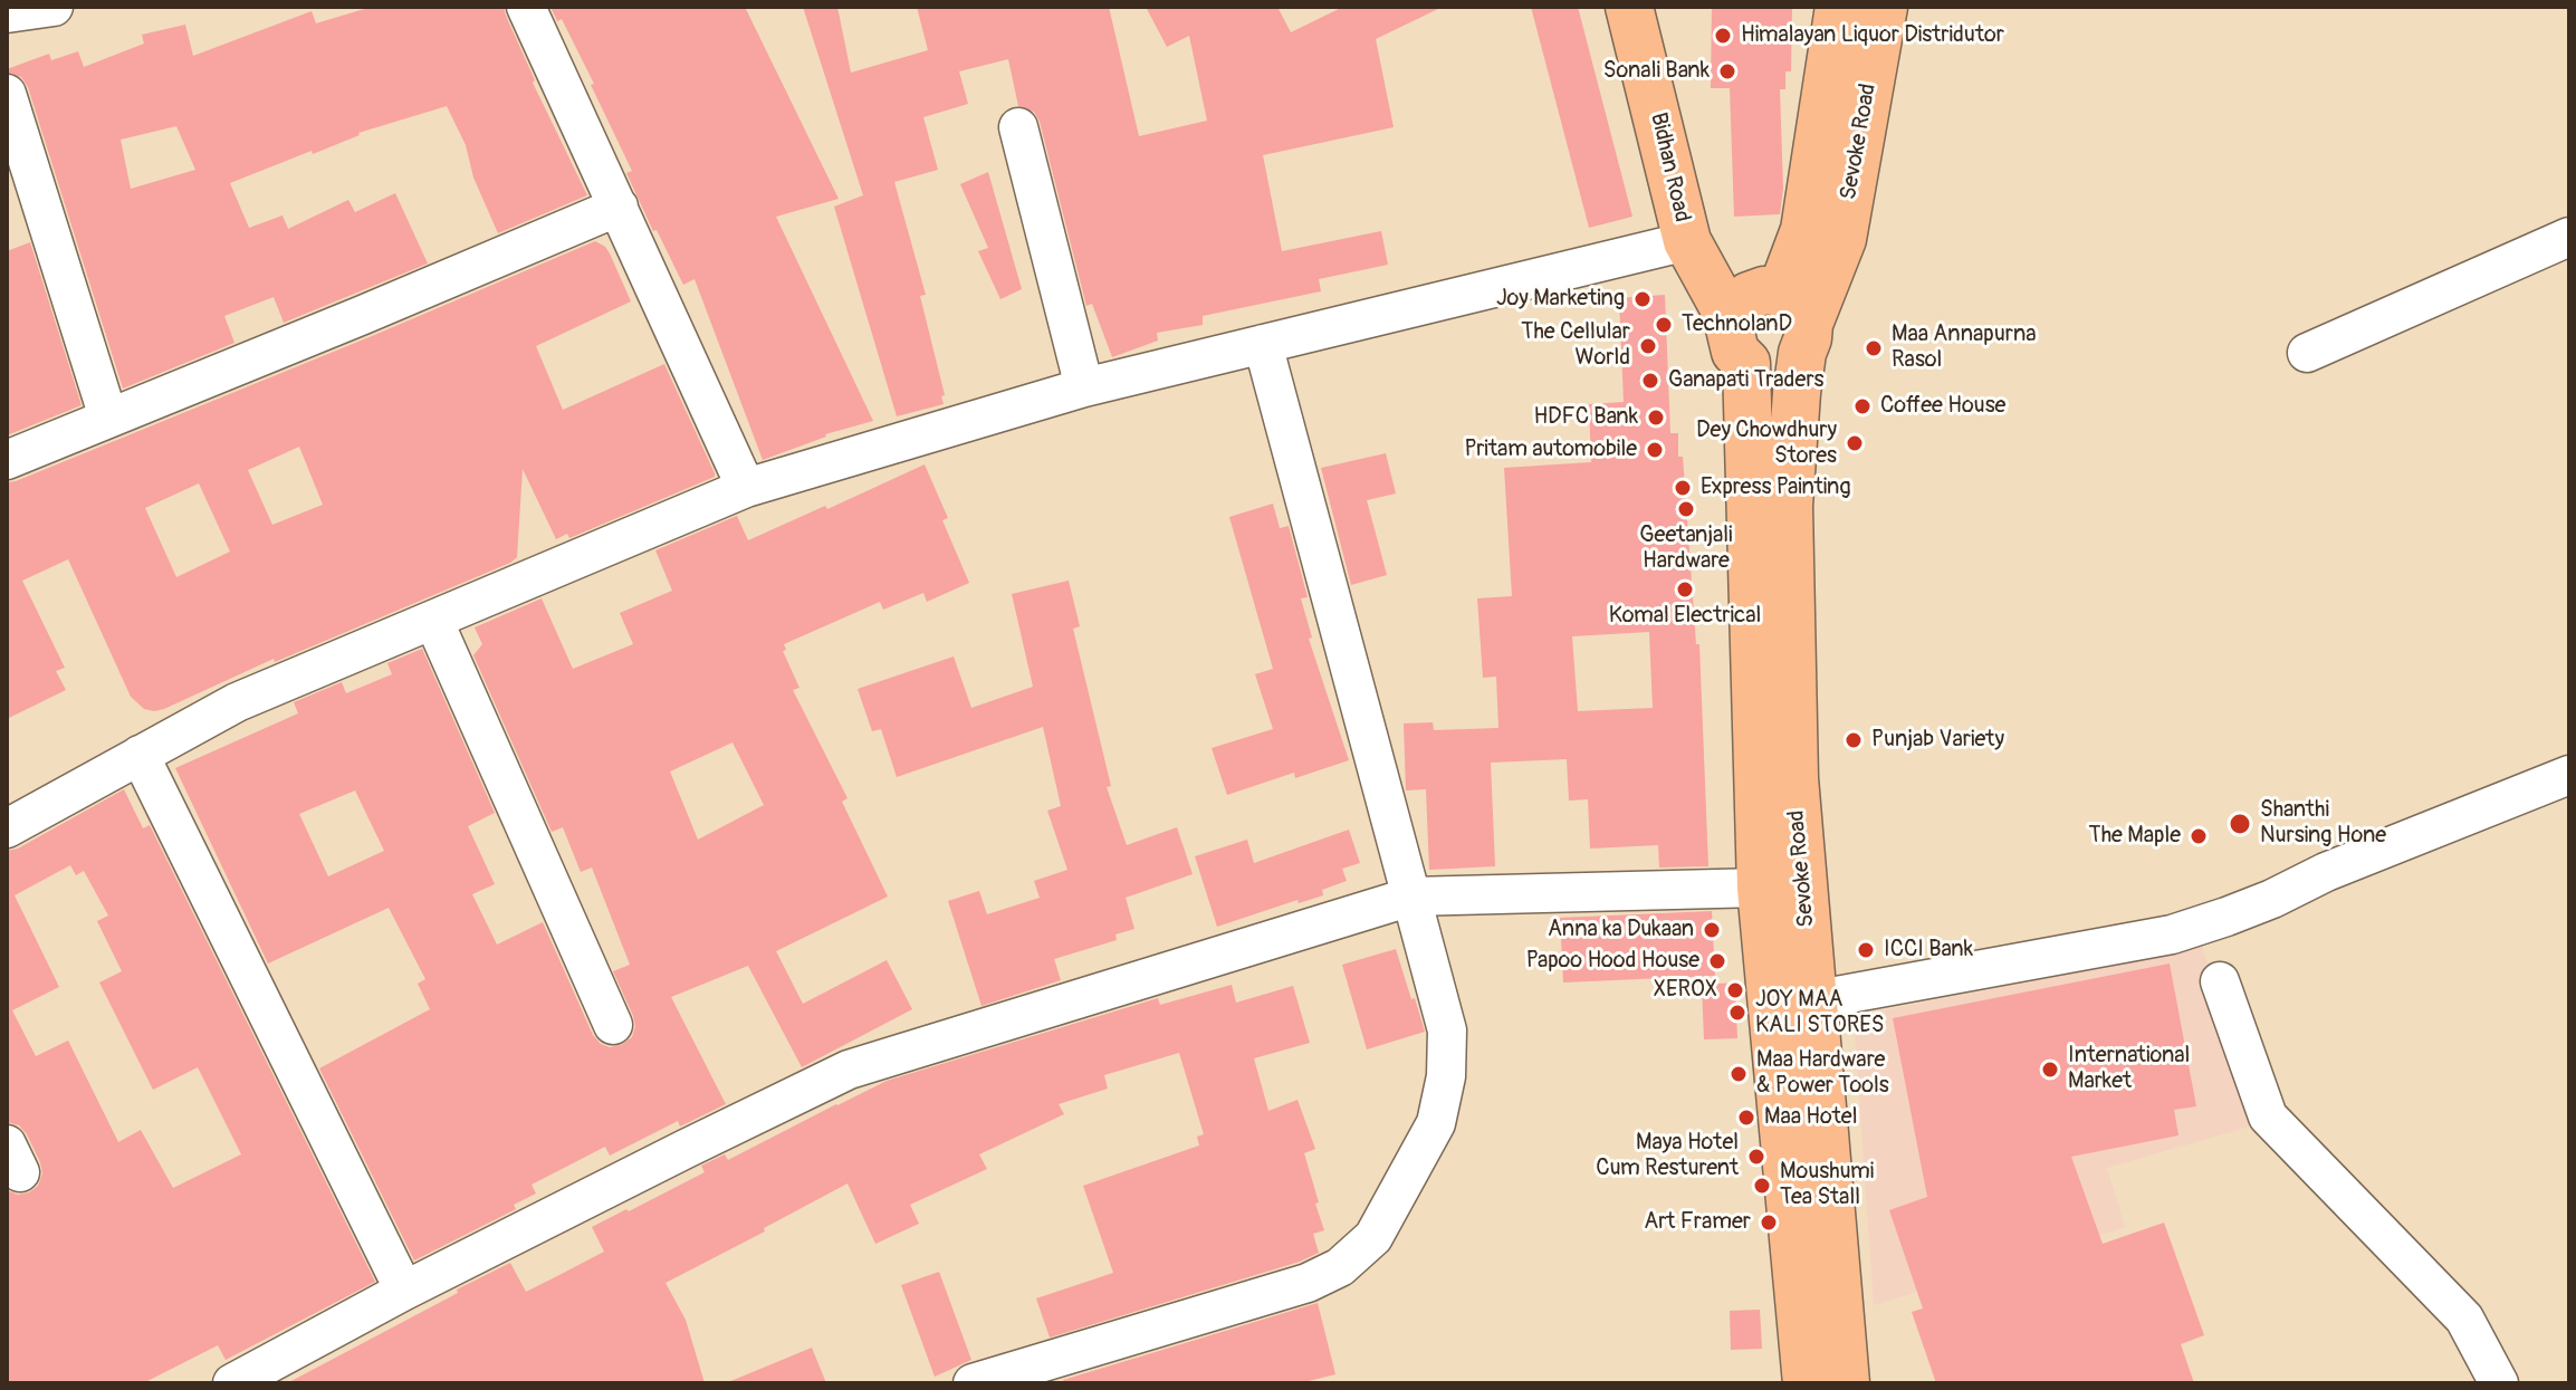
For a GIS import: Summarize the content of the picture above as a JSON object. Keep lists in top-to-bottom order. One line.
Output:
{"streets":{"main road":["Sevoke Road","Bidhan Road"]},"crossings":[["Sevoke Road","Bidhan Road"]],"places":["Himalayan Liquor Distridutor","Sonali Bank","Joy Marketing","TechnolanD","The Cellular World","Maa Annapurna Rasol","Ganapati Traders","Coffee House","HDFC Bank","Dey Chowdhury Stores","Pritam automobile","Express Painting","Geetanjali Hardware","Komal Electrical","Punjab Variety","Shanthi Nursing Hone","The Maple","Anna ka Dukaan","ICCI Bank","Papoo Hood House","XEROX","JOY MAA KALI STORES","International Market","Maa Hardware & Power Tools","Maa Hotel","Maya Hotel Cum Resturent","Moushumi Tea Stall","Art Framer"]}
